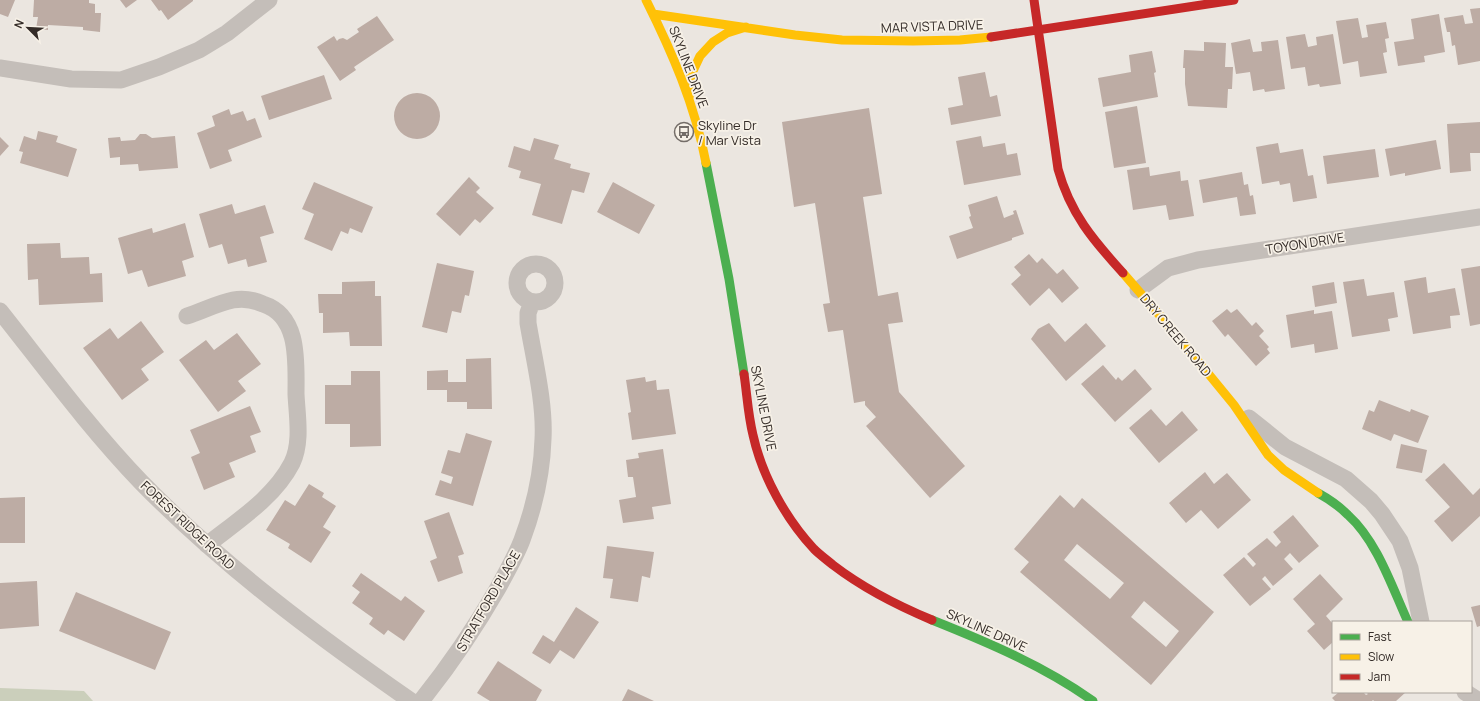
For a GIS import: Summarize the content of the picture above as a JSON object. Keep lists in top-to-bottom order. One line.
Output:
{"streets":{"street":["MAR VISTA DRIVE","SKYLINE DRIVE","TOYON DRIVE","DRY CREEK ROAD","FOREST RIDGE ROAD","STRATFORD PLACE"]},"crossings":[["MAR VISTA DRIVE","SKYLINE DRIVE"],["MAR VISTA DRIVE","DRY CREEK ROAD"],["TOYON DRIVE","DRY CREEK ROAD"]],"places":{"bus stop":["Skyline Dr / Mar Vista"]},"legend":["Fast","Slow","Jam"],"north":"top left"}
